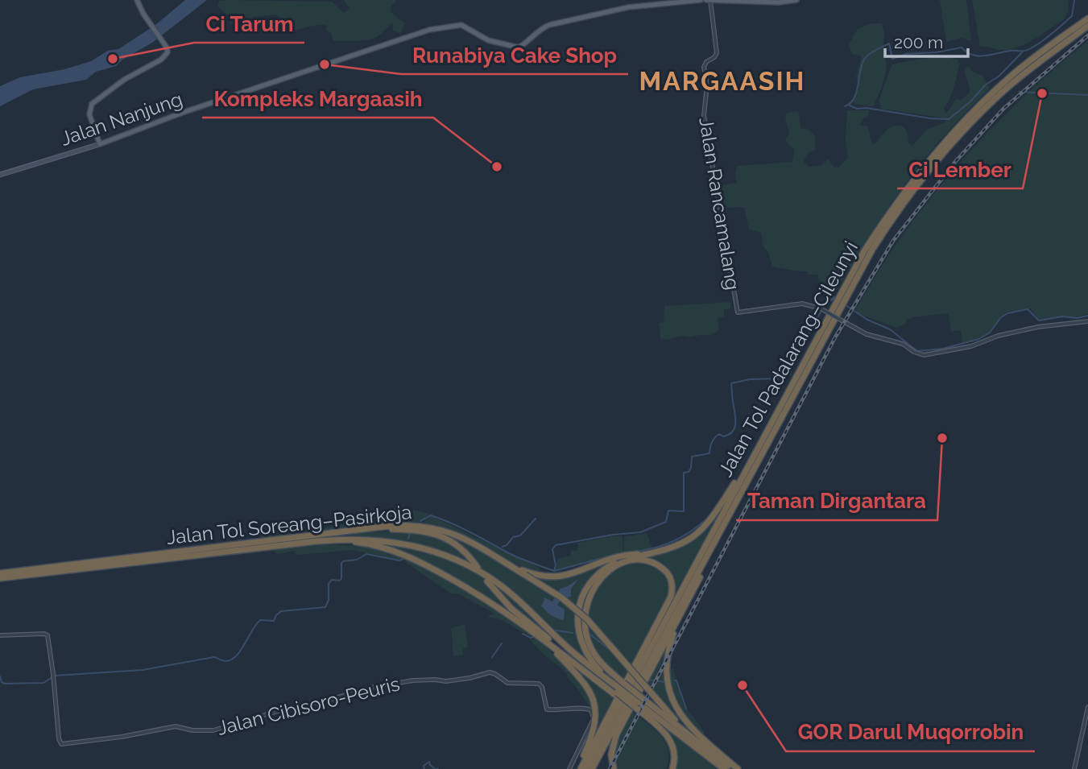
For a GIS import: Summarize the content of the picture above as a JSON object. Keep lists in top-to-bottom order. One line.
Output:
{"streets":{"highway":["Jalan Tol Padalarang–Cileunyi","Jalan Tol Soreang–Pasirkoja"],"main road":["Jalan Nanjung"],"street":["Jalan Rancamalang","Jalan Cibisoro-Peuris"]},"districts":["MARGAASIH"],"places":["Ci Tarum","Runabiya Cake Shop","Ci Lember","Kompleks Margaasih","Taman Dirgantara","GOR Darul Muqorrobin"],"scale_bar":"200 m"}
